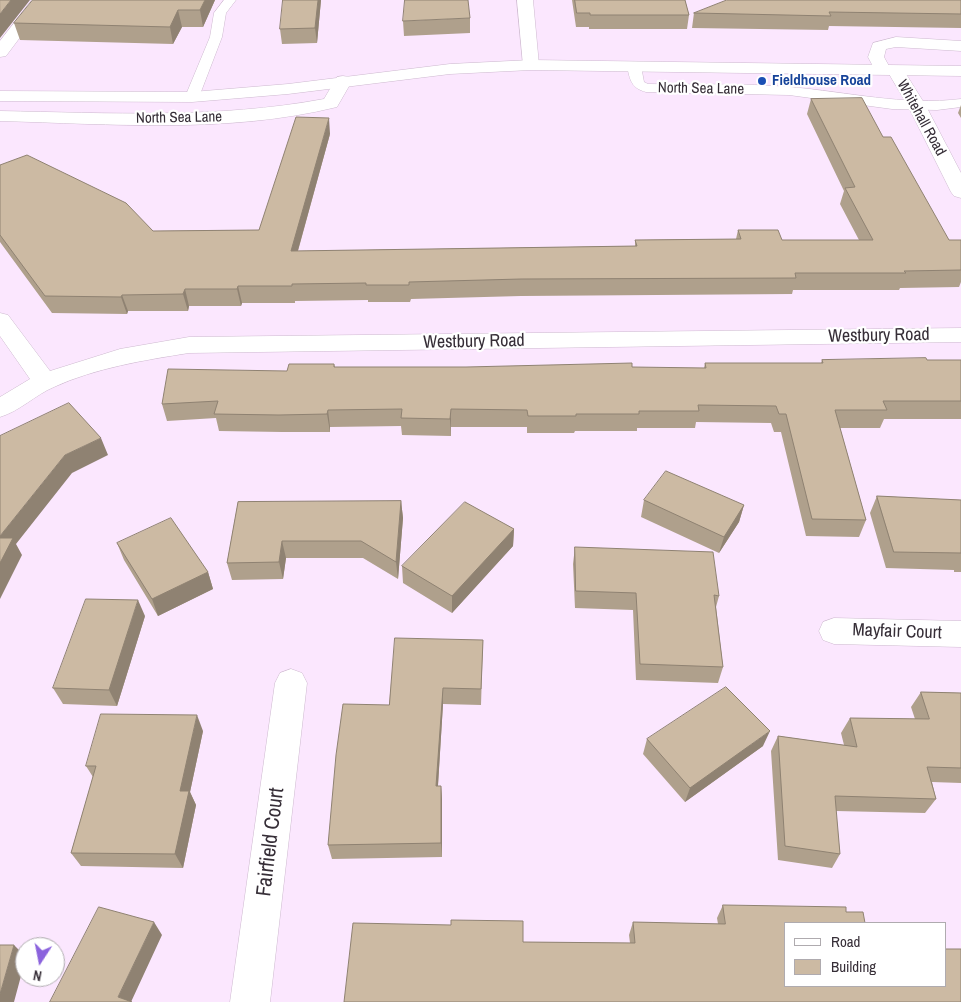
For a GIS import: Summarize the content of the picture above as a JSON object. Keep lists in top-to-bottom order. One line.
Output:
{"streets":{"street":["North Sea Lane","Whitehall Road","Westbury Road","Mayfair Court","Fairfield Court"]},"crossings":[["North Sea Lane","Whitehall Road"]],"places":["Fieldhouse Road"],"legend":["Road","Building"],"north":"bottom"}
